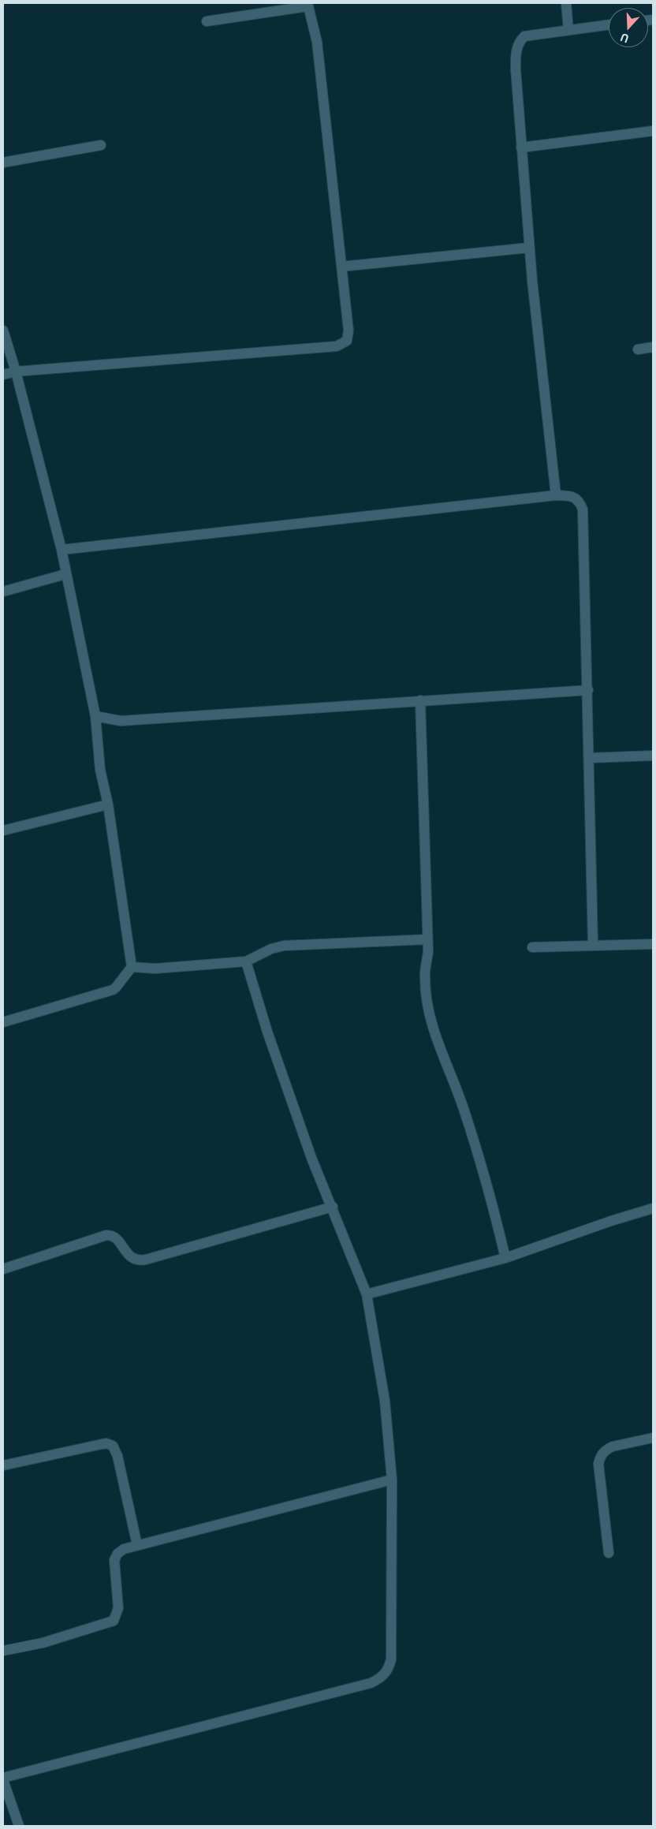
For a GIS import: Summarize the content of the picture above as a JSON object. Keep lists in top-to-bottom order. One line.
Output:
{"north":"bottom"}
